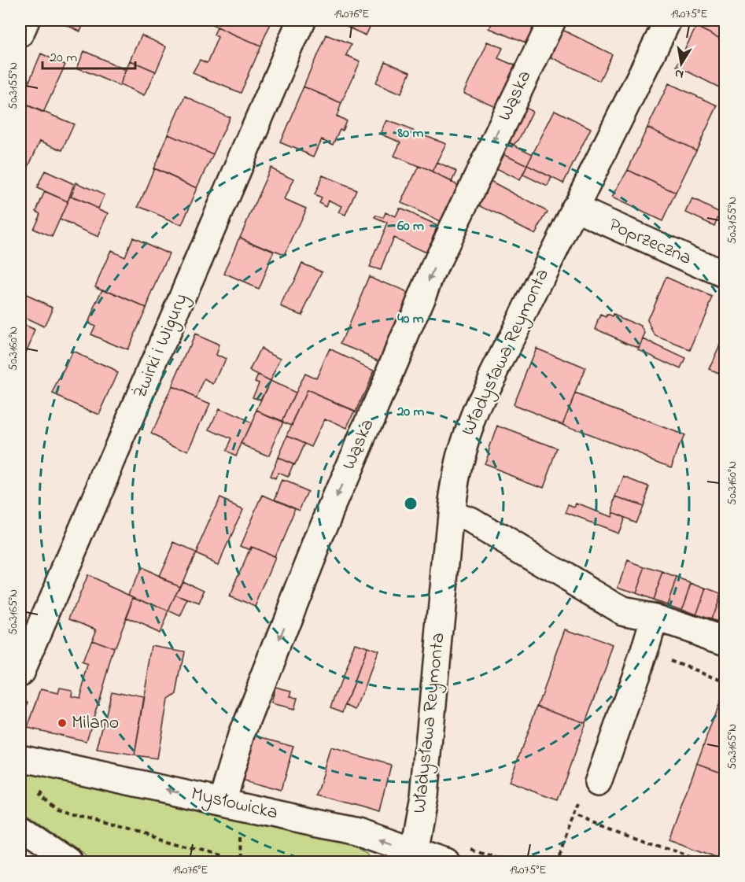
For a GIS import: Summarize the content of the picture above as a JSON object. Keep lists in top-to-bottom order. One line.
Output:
{"streets":{"street":["Wąska","Poprzeczna","Żwirki i Wigury","Władysława Reymonta","Mysłowicka"]},"crossings":[["Wąska","Mysłowicka"],["Poprzeczna","Władysława Reymonta"],["Władysława Reymonta","Mysłowicka"]],"one_way":["Wąska","Mysłowicka"],"places":["Milano"],"scale_bar":"20 m","north":"bottom","coordinates":["19.076°E","19.075°E","50.3155°N","50.3160°N","50.3165°N"],"rings":["80 m","60 m","40 m","20 m"]}
